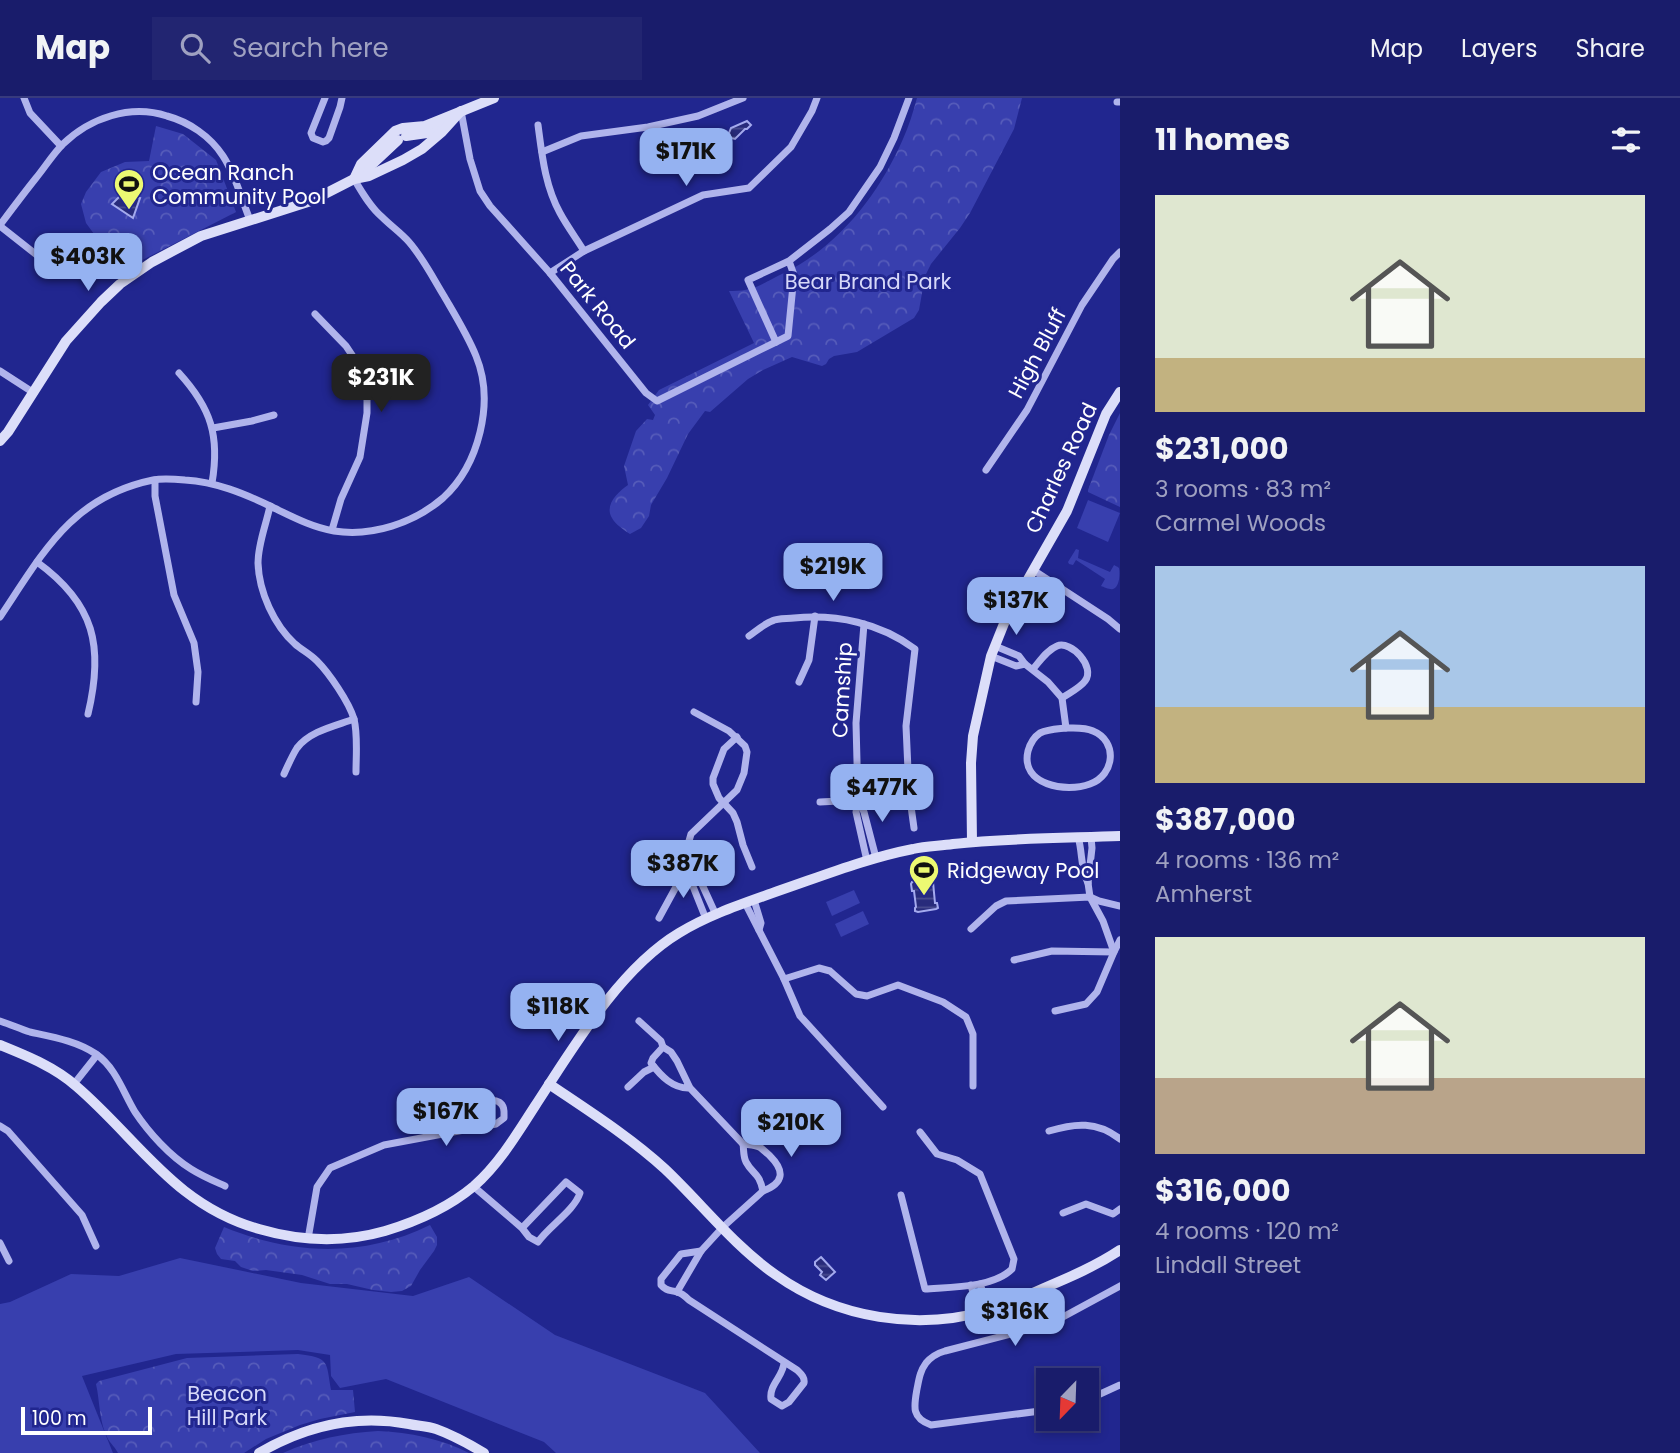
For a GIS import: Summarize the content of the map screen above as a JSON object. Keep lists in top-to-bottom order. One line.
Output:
{"streets":{"street":["Park Road","High Bluff","Charles Road","Camship"]},"parks":["Bear Brand Park","Beacon Hill Park"],"places":{"sports":["Ocean Ranch Community Pool","Ridgeway Pool"]},"scale_bar":"100 m","north":"bottom left","page":{"header":"Map","search":"Search here","nav":["Map","Layers","Share"],"heading":"11 homes","price":["$171K","$403K","$231K","$219K","$137K","$477K","$387K","$118K","$167K","$210K","$316K"],"list":[{"name":"$231,000","note":"3 rooms · 83 m² · Carmel Woods"},{"name":"$387,000","note":"4 rooms · 136 m² · Amherst"},{"name":"$316,000","note":"4 rooms · 120 m² · Lindall Street"}],"scale":"100 m"}}
